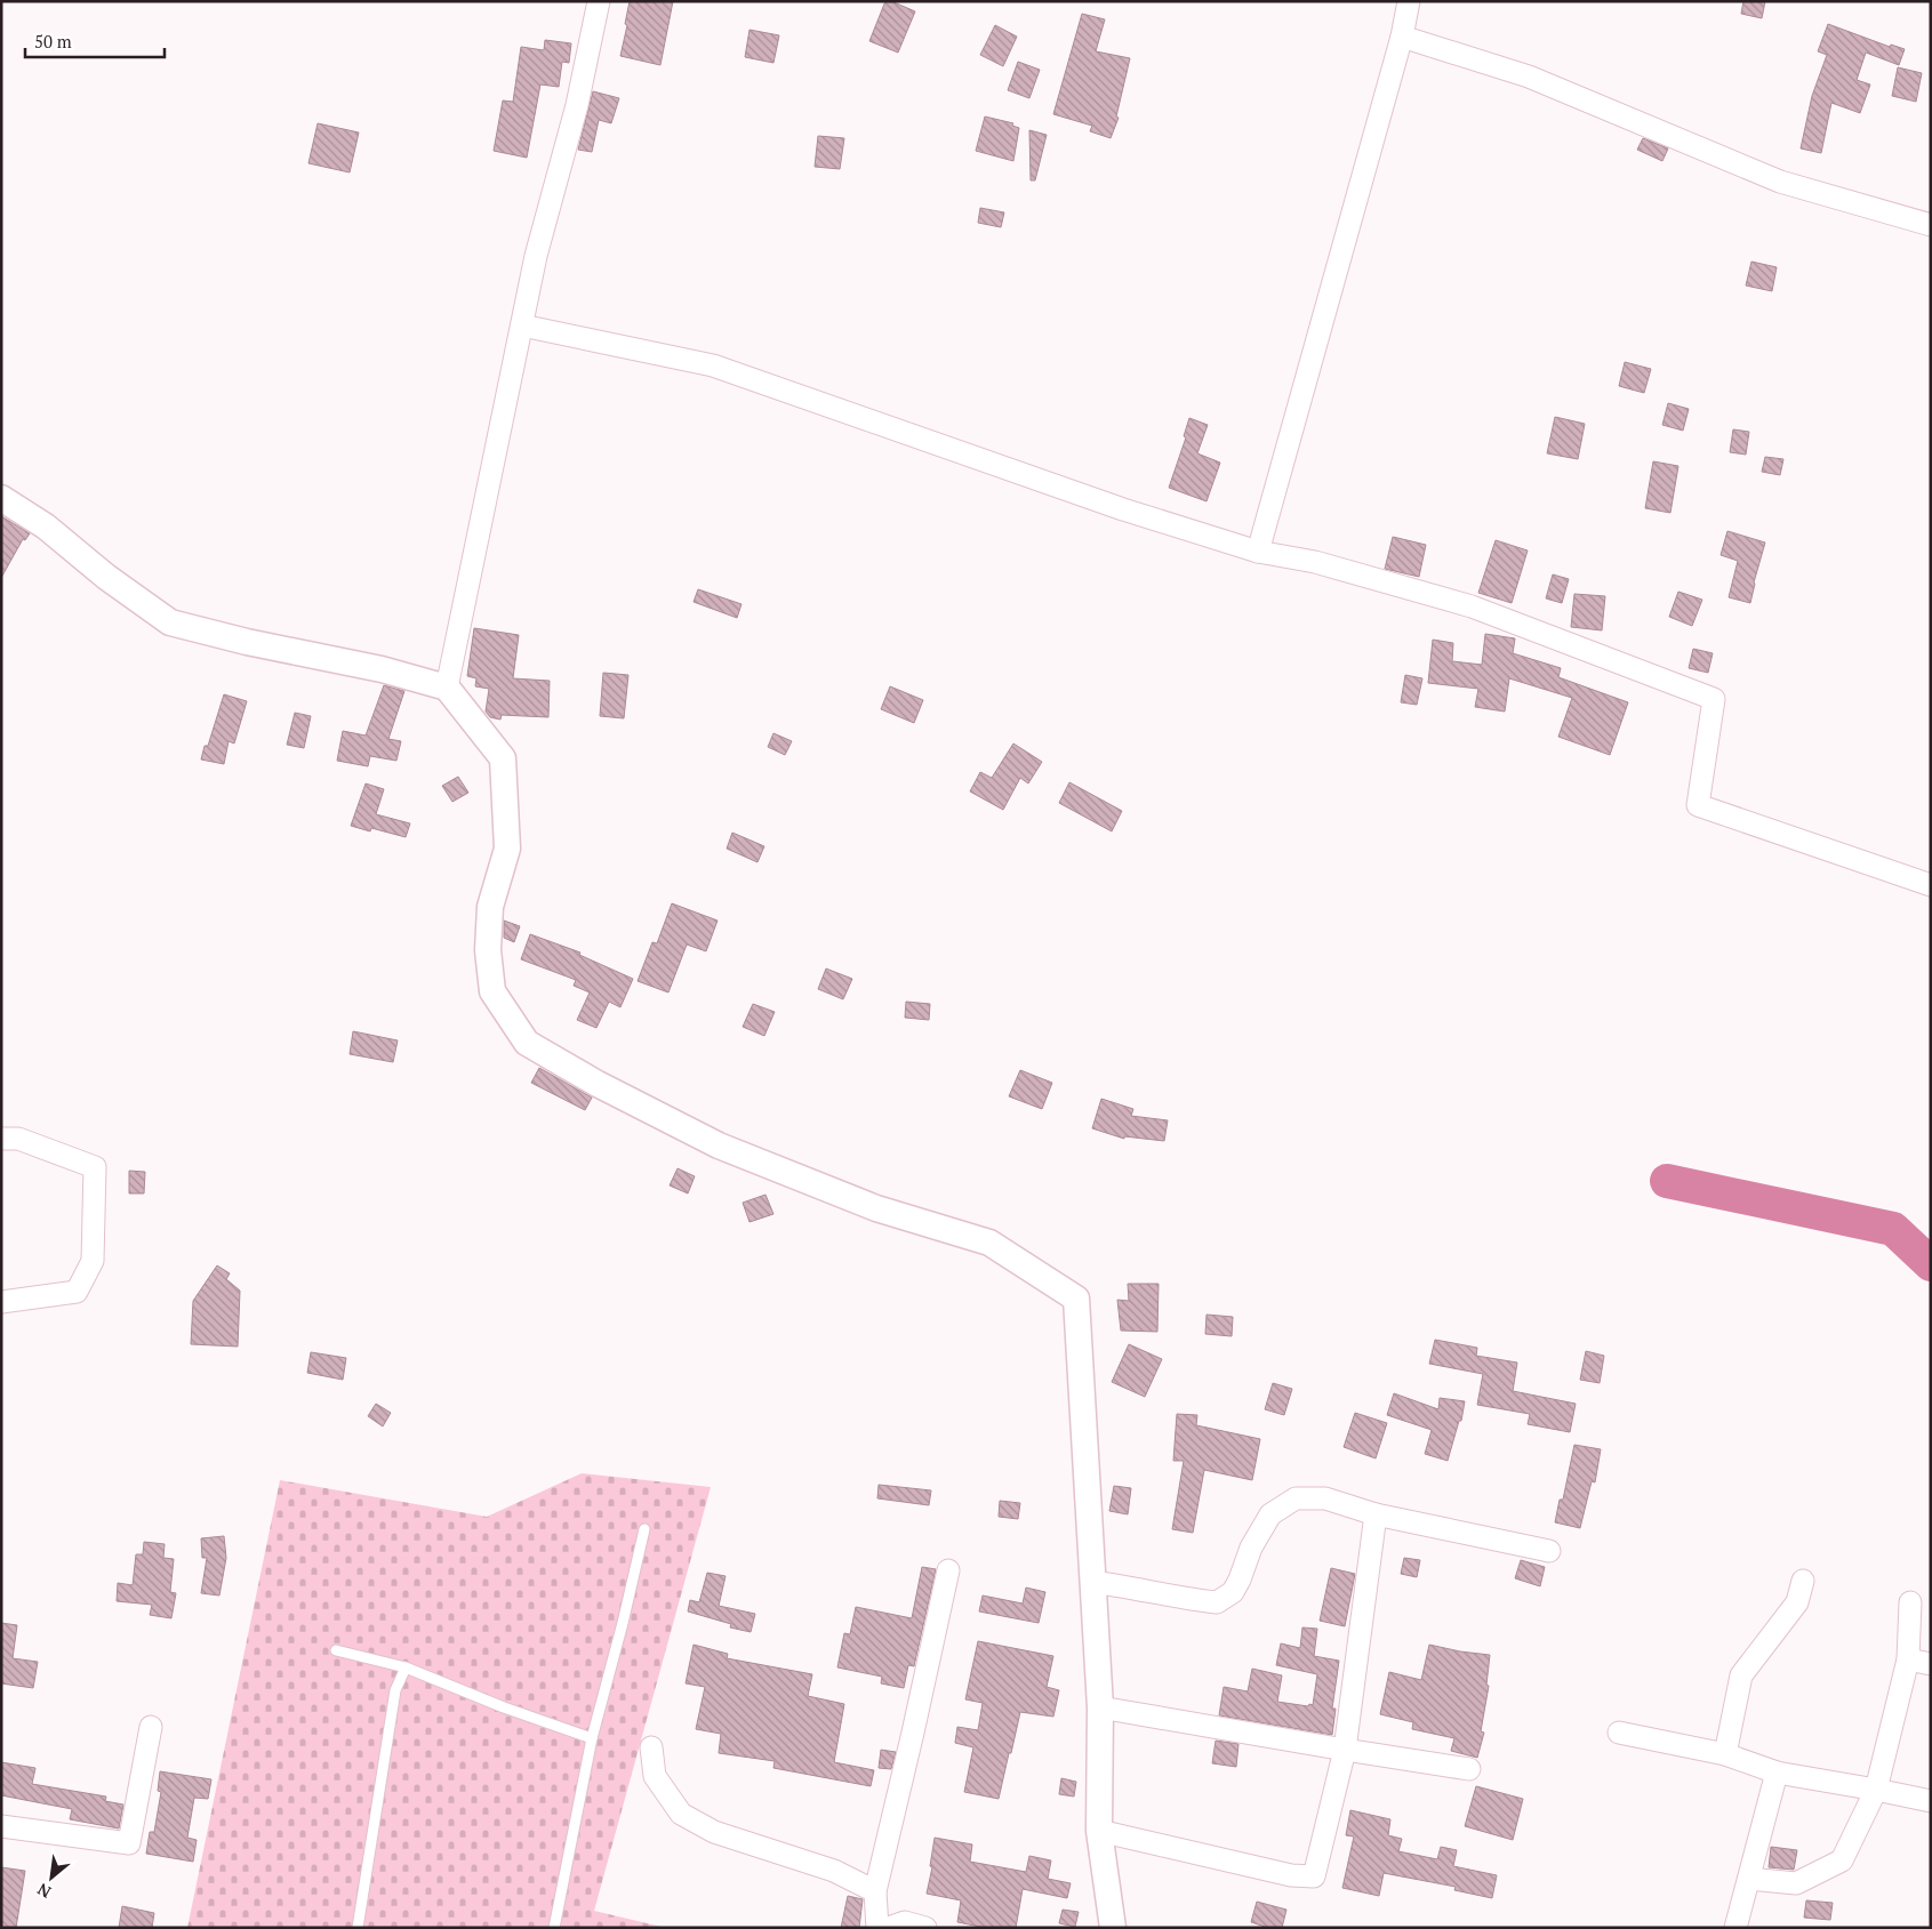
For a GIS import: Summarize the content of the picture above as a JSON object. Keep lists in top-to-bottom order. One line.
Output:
{"scale_bar":"50 m","north":"bottom left"}
